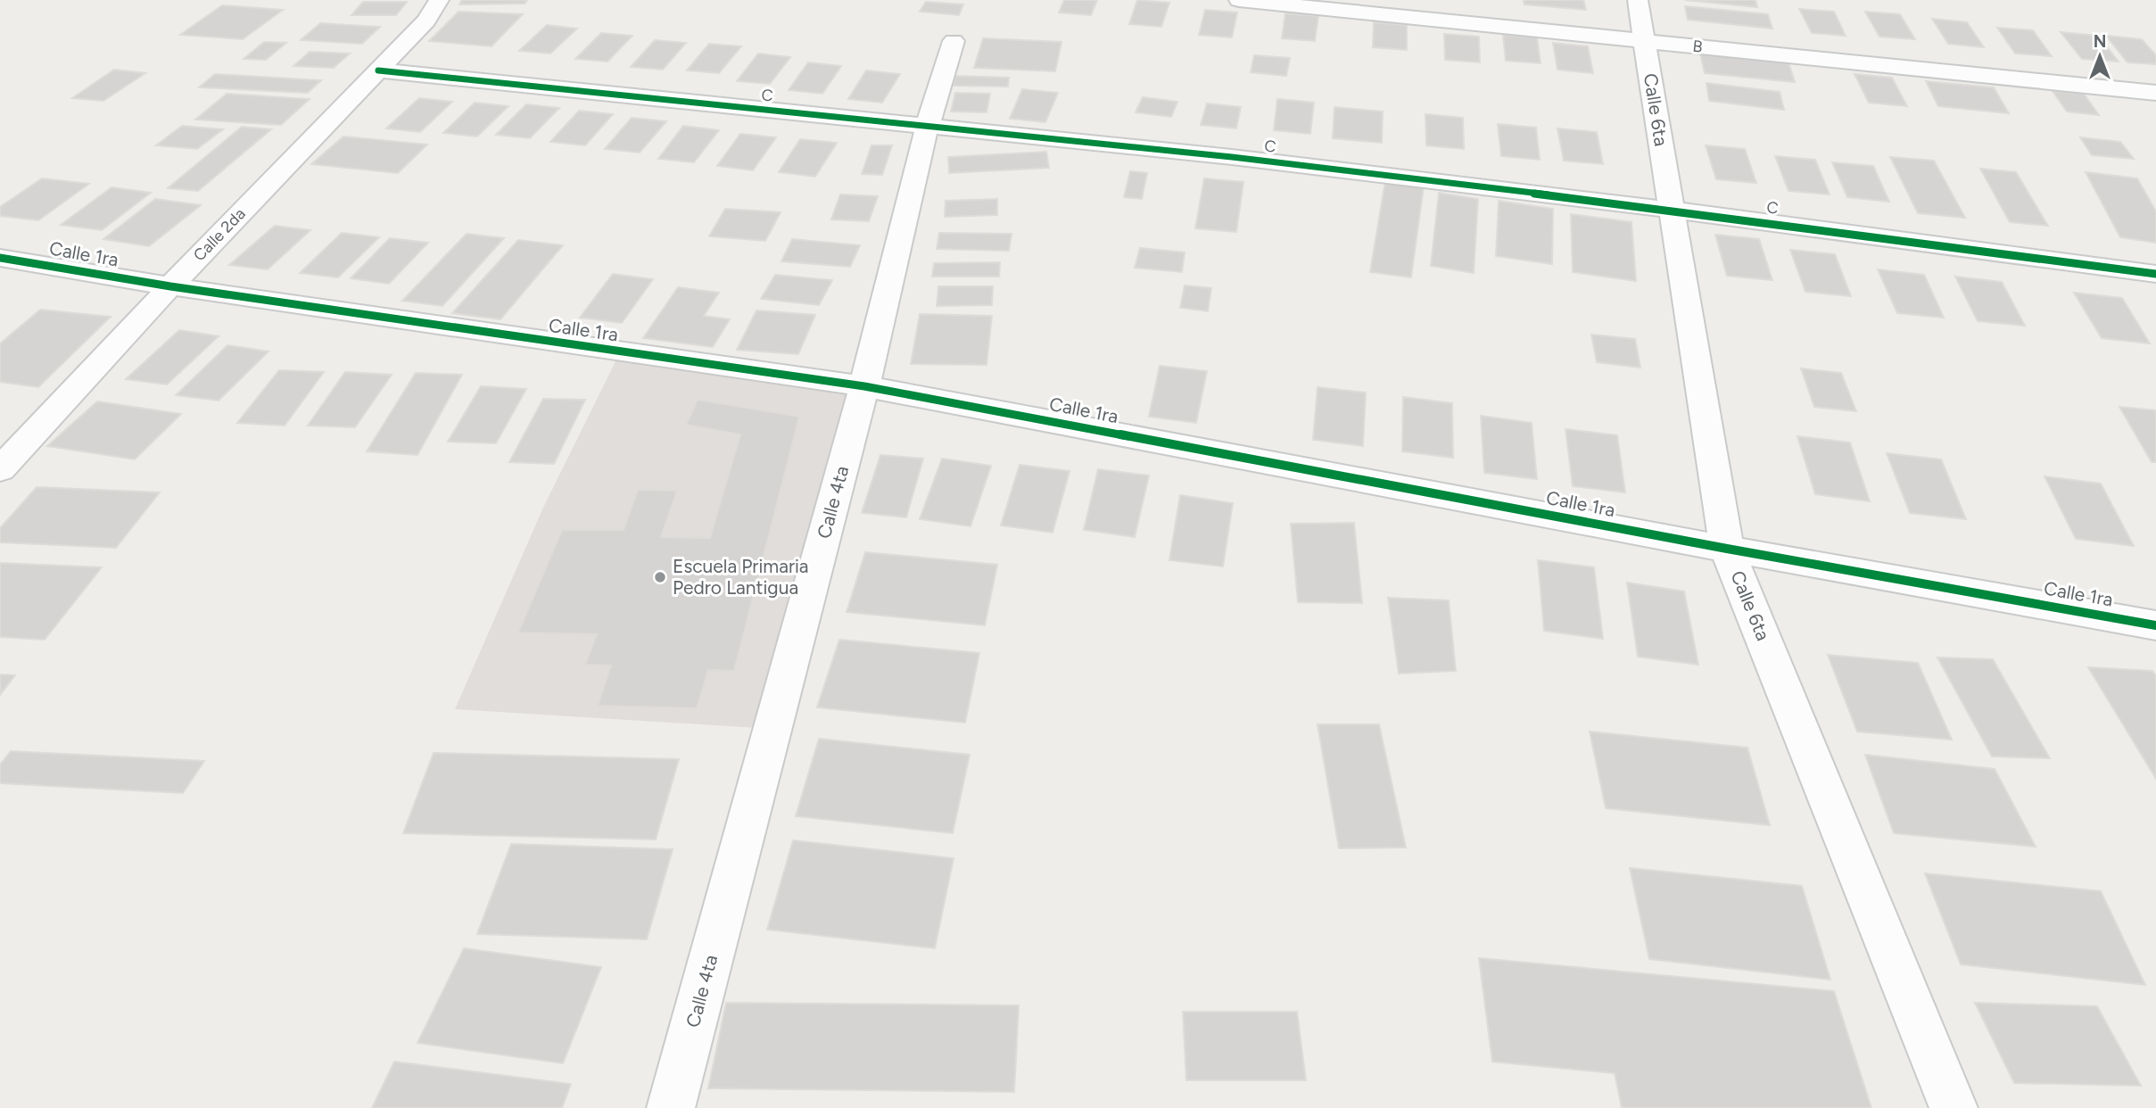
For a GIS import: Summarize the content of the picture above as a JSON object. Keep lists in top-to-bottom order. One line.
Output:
{"streets":{"street":["B","C","Calle 6ta","Calle 2da","Calle 1ra","Calle 4ta"]},"crossings":[["B","Calle 6ta"],["C","Calle 6ta"],["C","Calle 2da"],["C","Calle 4ta"],["Calle 6ta","Calle 1ra"],["Calle 2da","Calle 1ra"],["Calle 1ra","Calle 4ta"]],"places":["Escuela Primaria Pedro Lantigua"],"north":"top"}
